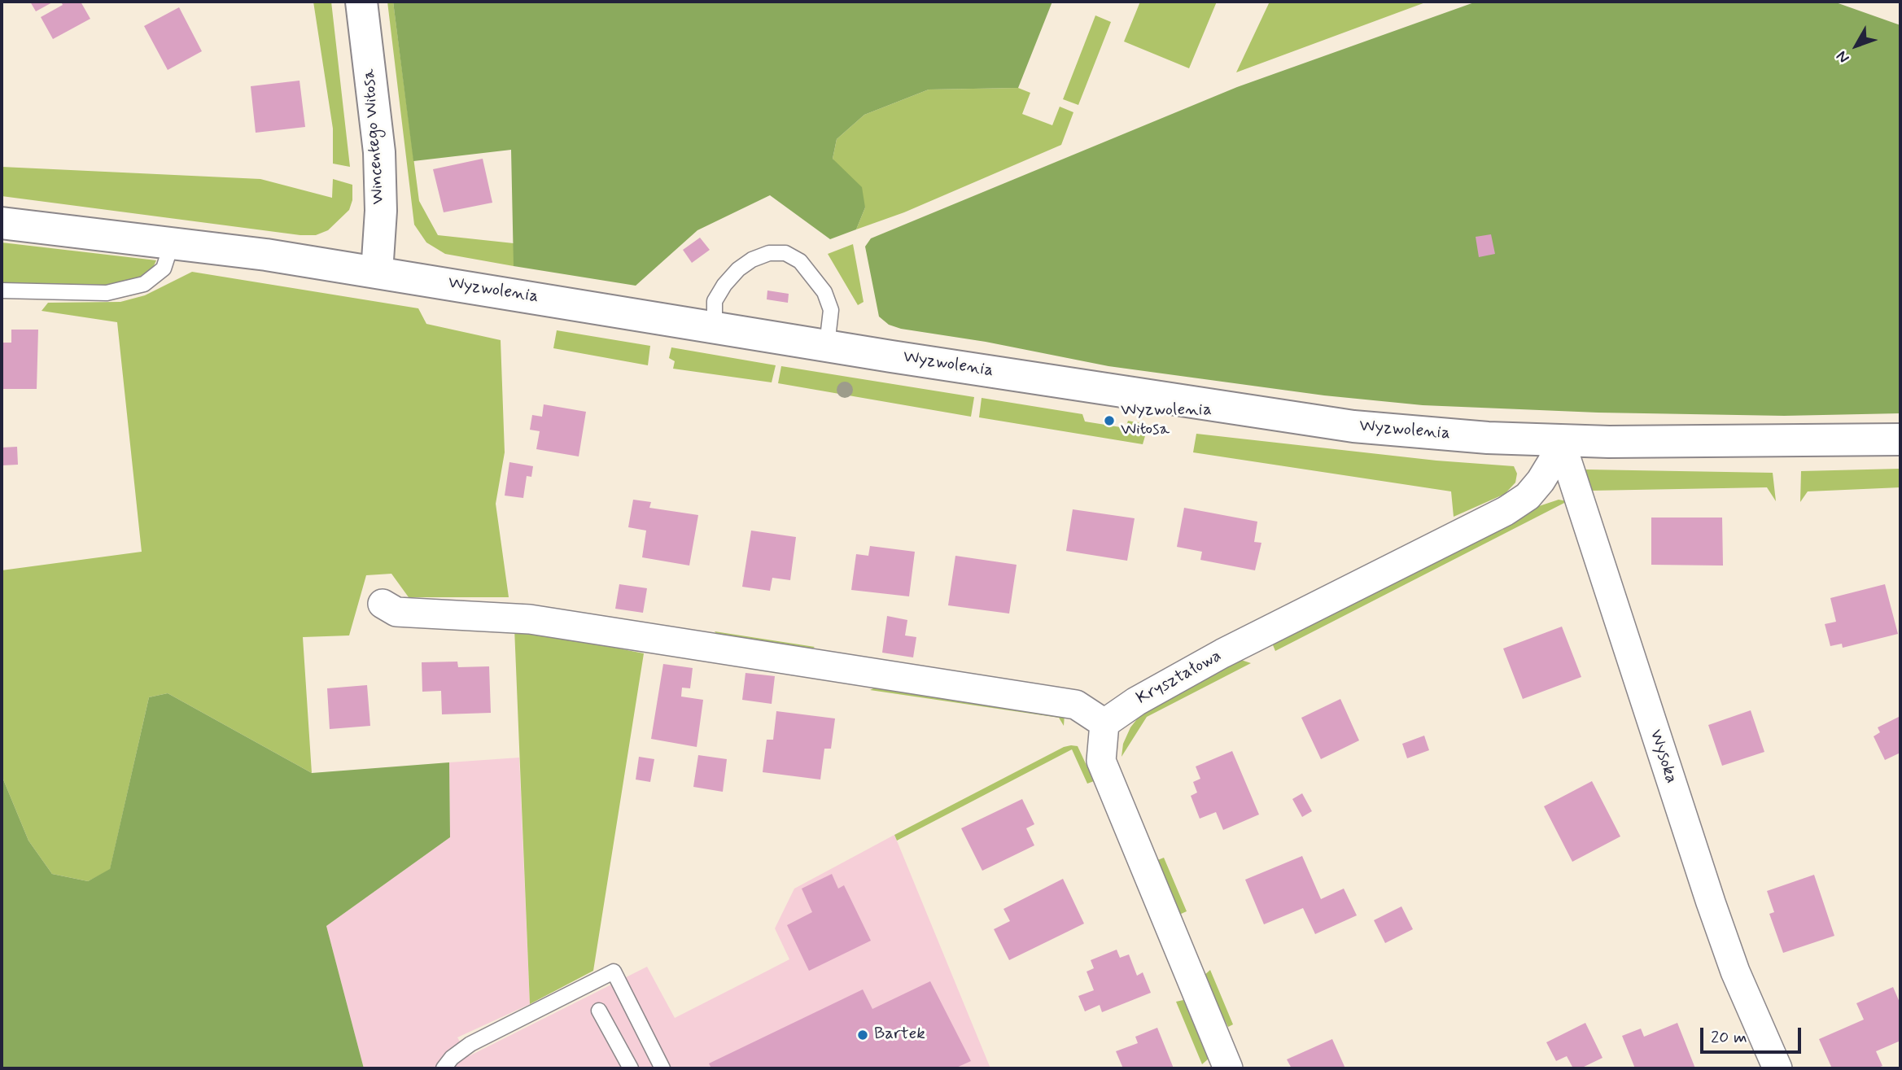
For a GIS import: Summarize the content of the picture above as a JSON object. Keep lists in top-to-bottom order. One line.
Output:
{"streets":{"street":["Wincentego Witosa","Wyzwolenia","Kryształowa","Wysoka"]},"crossings":[["Wincentego Witosa","Wyzwolenia"],["Wyzwolenia","Kryształowa"],["Wyzwolenia","Wysoka"],["Kryształowa","Wysoka"]],"places":["Wyzwolenia Witosa","Bartek"],"scale_bar":"20 m","north":"bottom left"}
